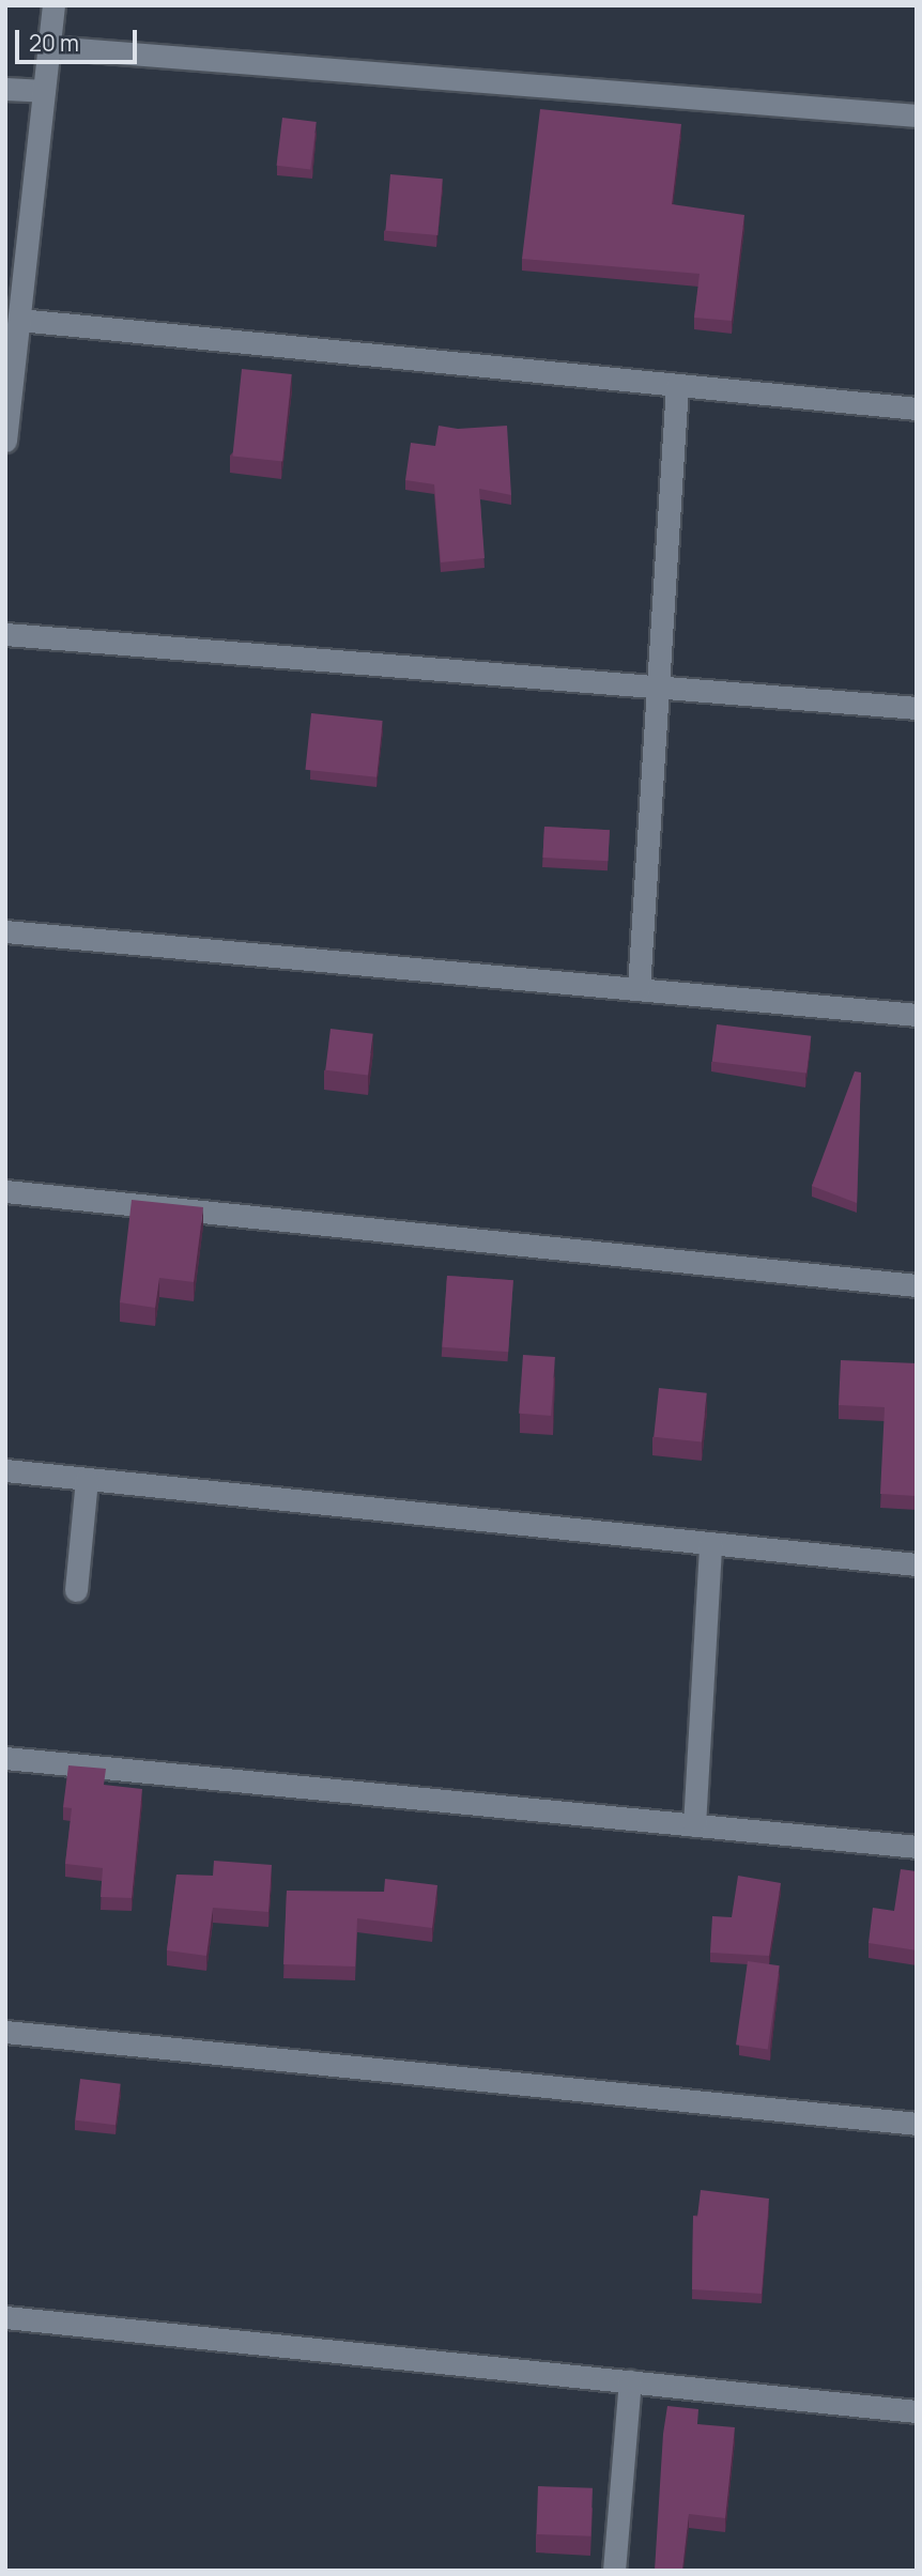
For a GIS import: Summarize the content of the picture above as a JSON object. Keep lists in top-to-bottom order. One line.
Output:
{"scale_bar":"20 m"}
